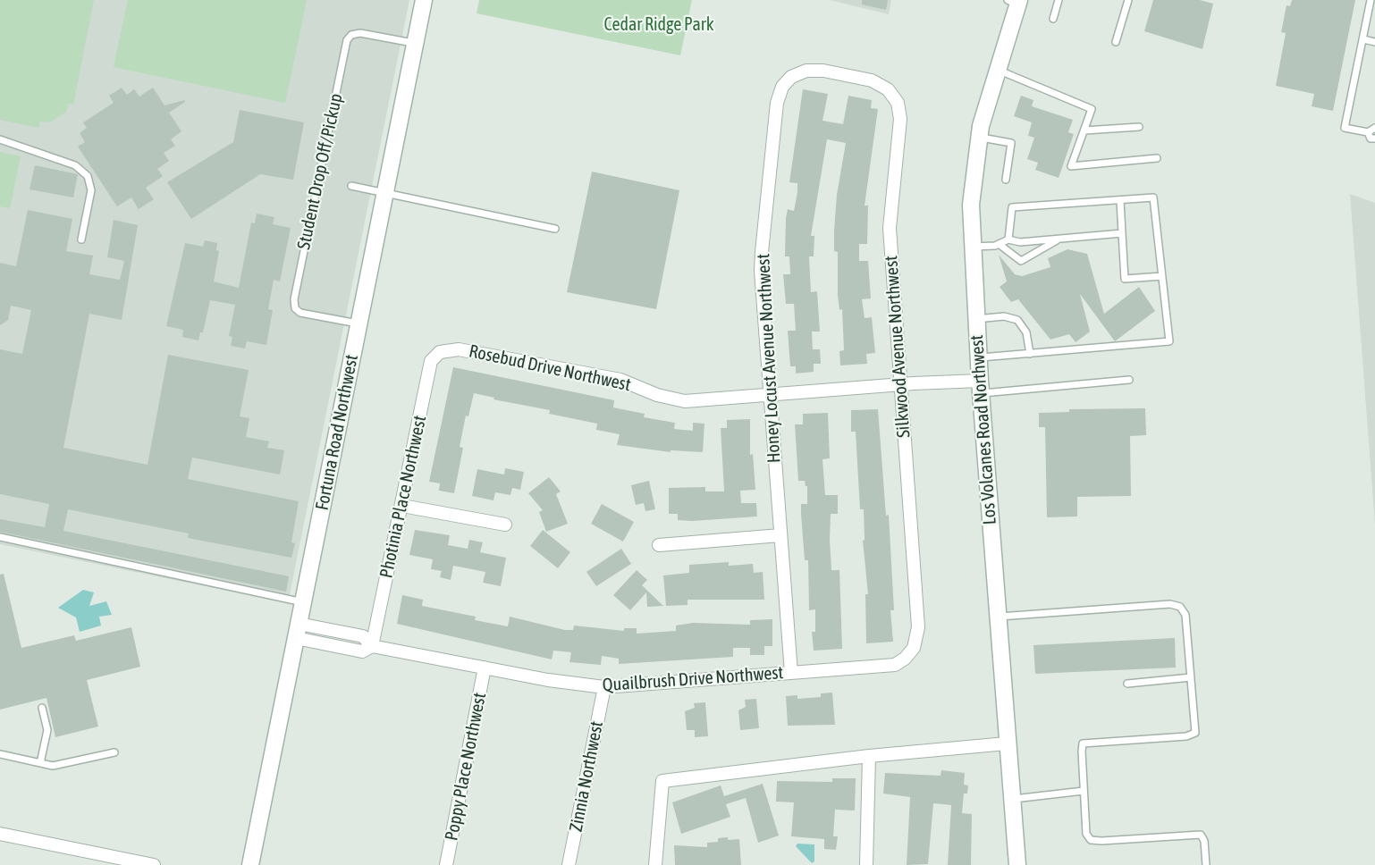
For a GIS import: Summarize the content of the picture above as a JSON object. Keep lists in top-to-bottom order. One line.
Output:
{"streets":{"street":["Silkwood Avenue Northwest","Honey Locust Avenue Northwest","Rosebud Drive Northwest","Los Volcanes Road Northwest","Fortuna Road Northwest","Photinia Place Northwest","Quailbrush Drive Northwest","Poppy Place Northwest","Zinnia Northwest"],"lane":["Student Drop Off/Pickup"]},"crossings":[["Student Drop Off/Pickup","Fortuna Road Northwest"],["Silkwood Avenue Northwest","Honey Locust Avenue Northwest"],["Silkwood Avenue Northwest","Rosebud Drive Northwest"],["Silkwood Avenue Northwest","Quailbrush Drive Northwest"],["Honey Locust Avenue Northwest","Rosebud Drive Northwest"],["Honey Locust Avenue Northwest","Quailbrush Drive Northwest"],["Rosebud Drive Northwest","Los Volcanes Road Northwest"],["Rosebud Drive Northwest","Photinia Place Northwest"],["Fortuna Road Northwest","Quailbrush Drive Northwest"],["Photinia Place Northwest","Quailbrush Drive Northwest"],["Quailbrush Drive Northwest","Poppy Place Northwest"],["Quailbrush Drive Northwest","Zinnia Northwest"]],"parks":["Cedar Ridge Park"]}
